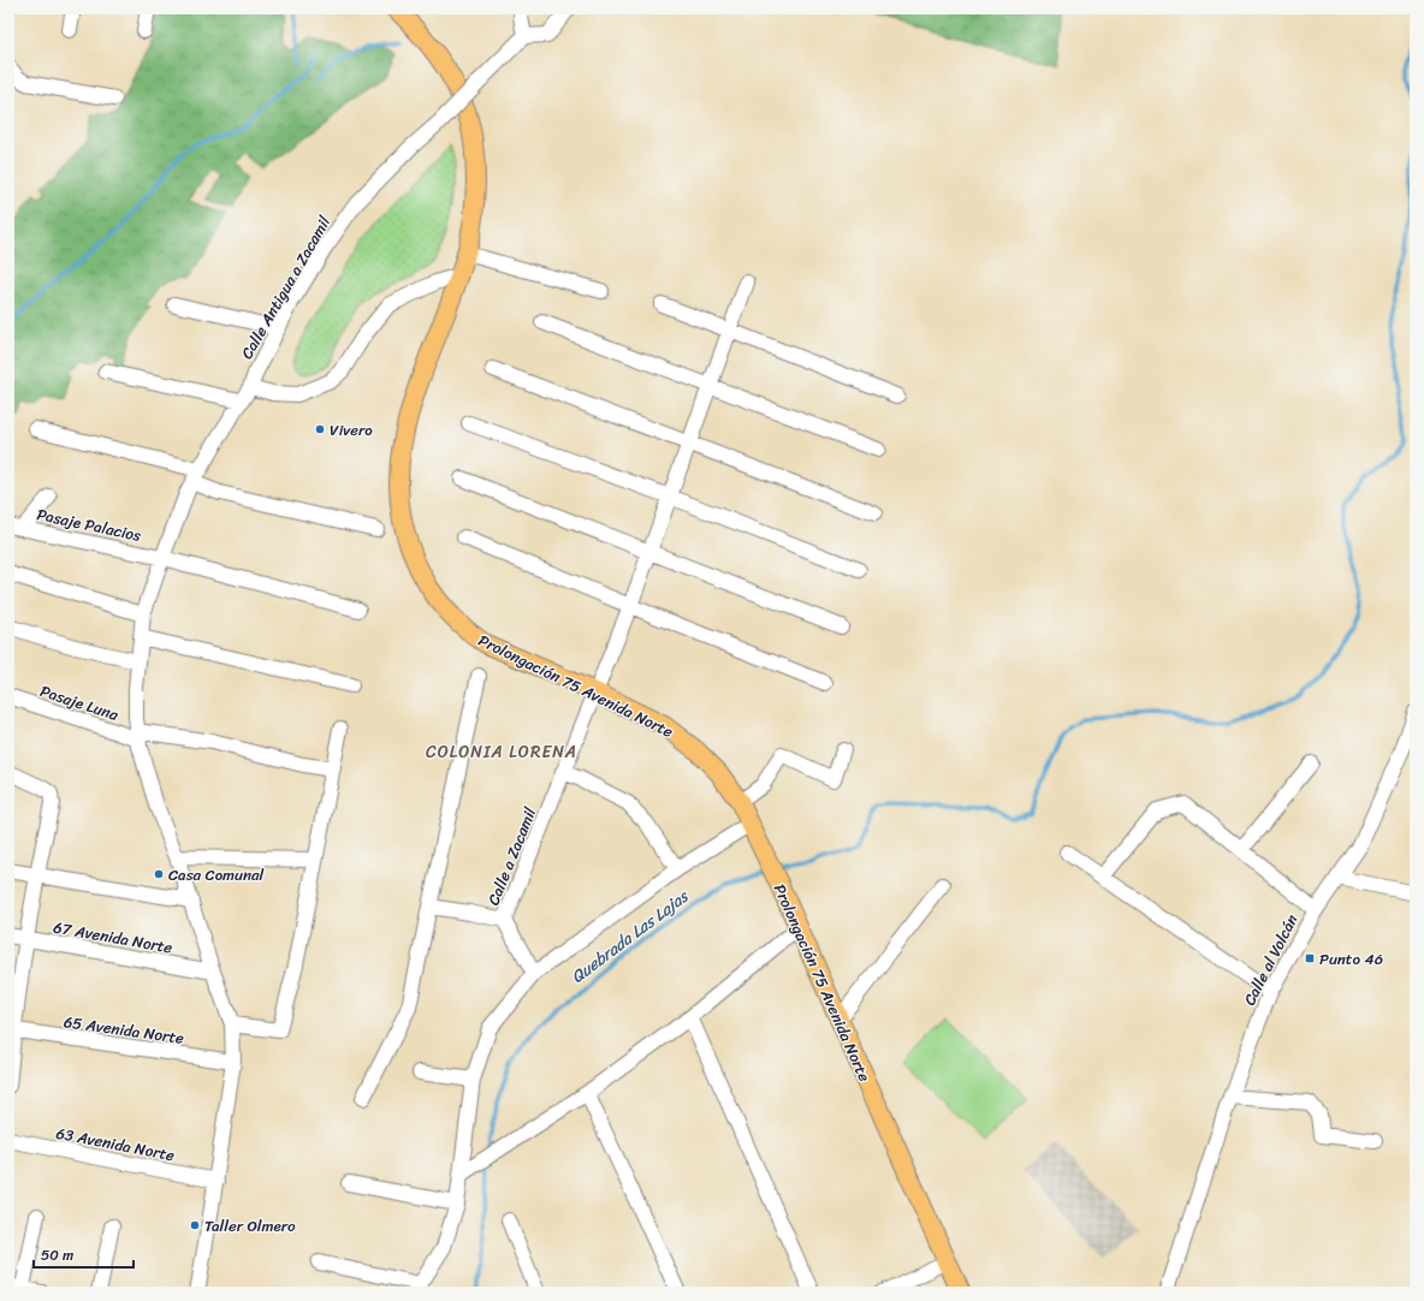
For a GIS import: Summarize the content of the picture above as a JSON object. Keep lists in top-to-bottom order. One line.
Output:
{"streets":{"main road":["Prolongación 75 Avenida Norte"],"street":["Calle Antigua a Zacamil","Pasaje Palacios","Pasaje Luna","Calle a Zacamil","67 Avenida Norte","Calle al Volcán","65 Avenida Norte","63 Avenida Norte"]},"crossings":[["Calle Antigua a Zacamil","Pasaje Palacios"],["Calle Antigua a Zacamil","Pasaje Luna"],["Calle Antigua a Zacamil","67 Avenida Norte"],["Calle Antigua a Zacamil","65 Avenida Norte"],["Calle Antigua a Zacamil","63 Avenida Norte"],["Prolongación 75 Avenida Norte","Calle a Zacamil"]],"districts":["COLONIA LORENA"],"water":["Quebrada Las Lajas"],"places":{"other":["Vivero","Casa Comunal","Taller Olmero"],"transit":["Punto 46"]},"scale_bar":"50 m"}
